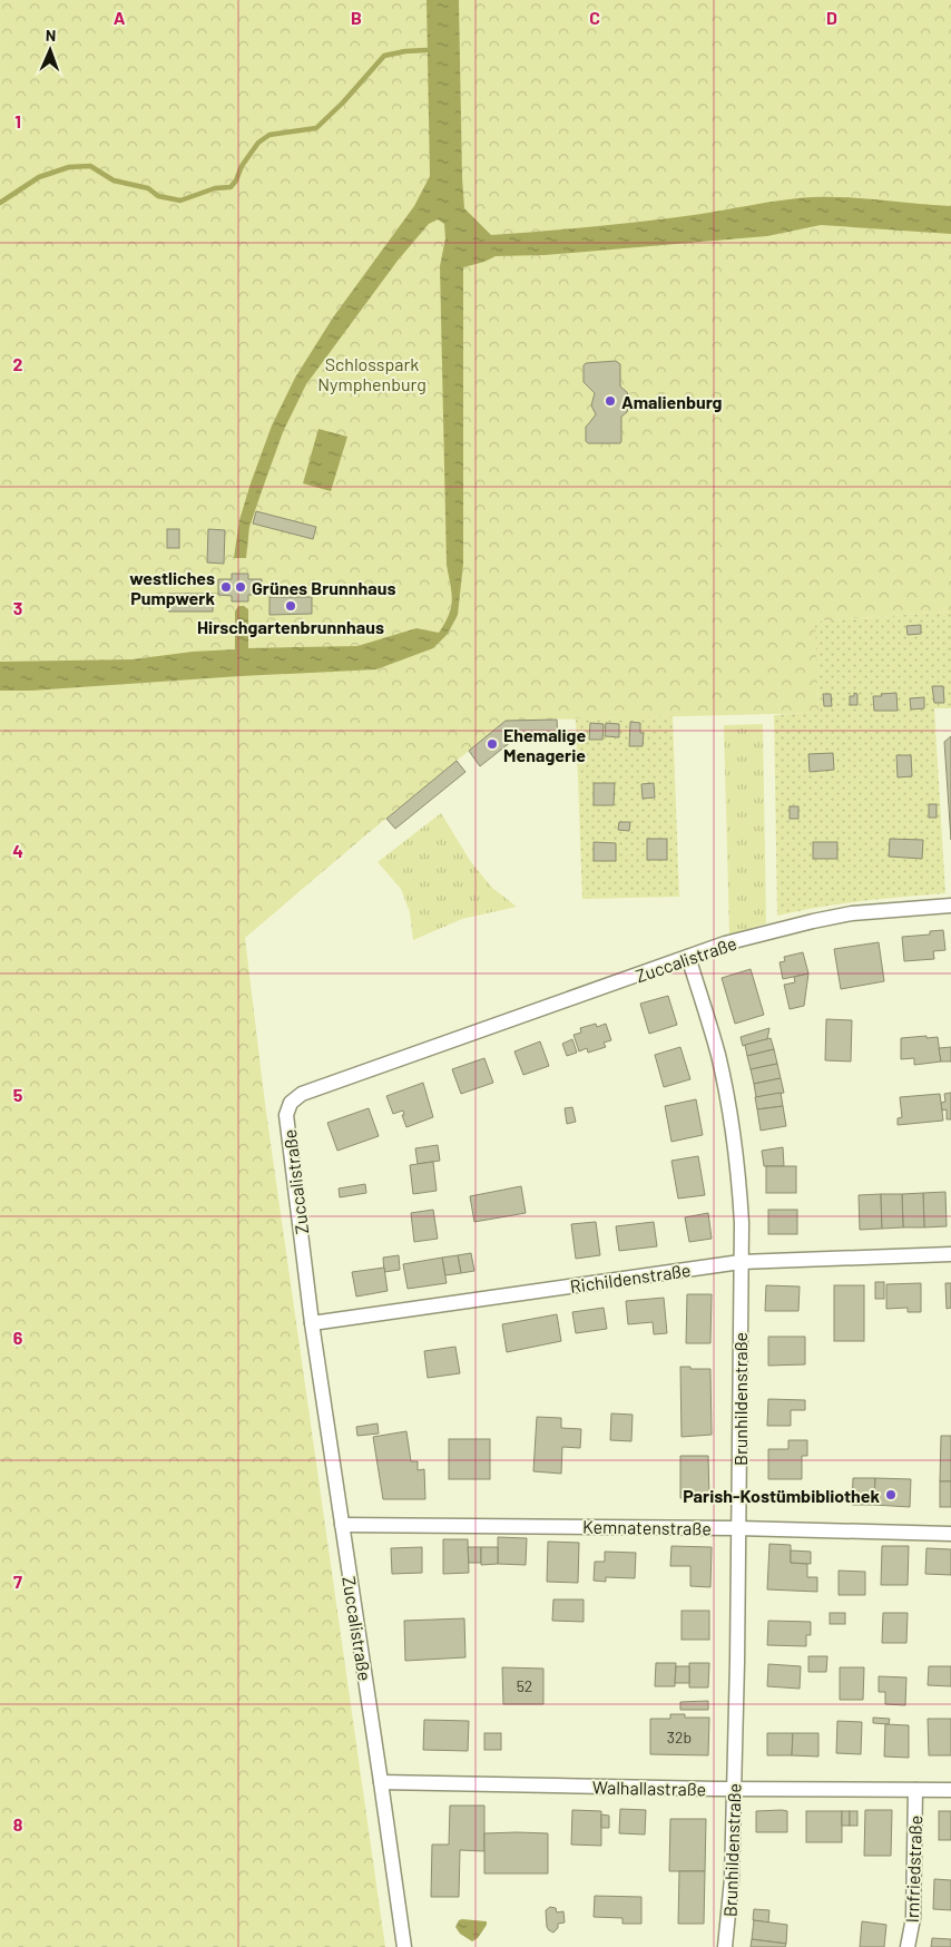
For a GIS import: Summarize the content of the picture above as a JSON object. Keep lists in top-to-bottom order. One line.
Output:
{"streets":{"street":["Zuccalistraße","Richildenstraße","Brunhildenstraße","Kemnatenstraße","Walhallastraße","Irnfriedstraße"]},"crossings":[["Zuccalistraße","Richildenstraße"],["Zuccalistraße","Brunhildenstraße"],["Zuccalistraße","Kemnatenstraße"],["Zuccalistraße","Walhallastraße"],["Richildenstraße","Brunhildenstraße"],["Brunhildenstraße","Kemnatenstraße"],["Brunhildenstraße","Walhallastraße"],["Walhallastraße","Irnfriedstraße"]],"parks":["Schlosspark Nymphenburg"],"places":["Amalienburg","westliches Pumpwerk","Grünes Brunnhaus","Hirschgartenbrunnhaus","Ehemalige Menagerie","Parish-Kostümbibliothek"],"house_numbers":["52","32b"],"north":"top","grid":{"columns":["A","B","C","D"],"rows":["1","2","3","4","5","6","7","8"]}}
